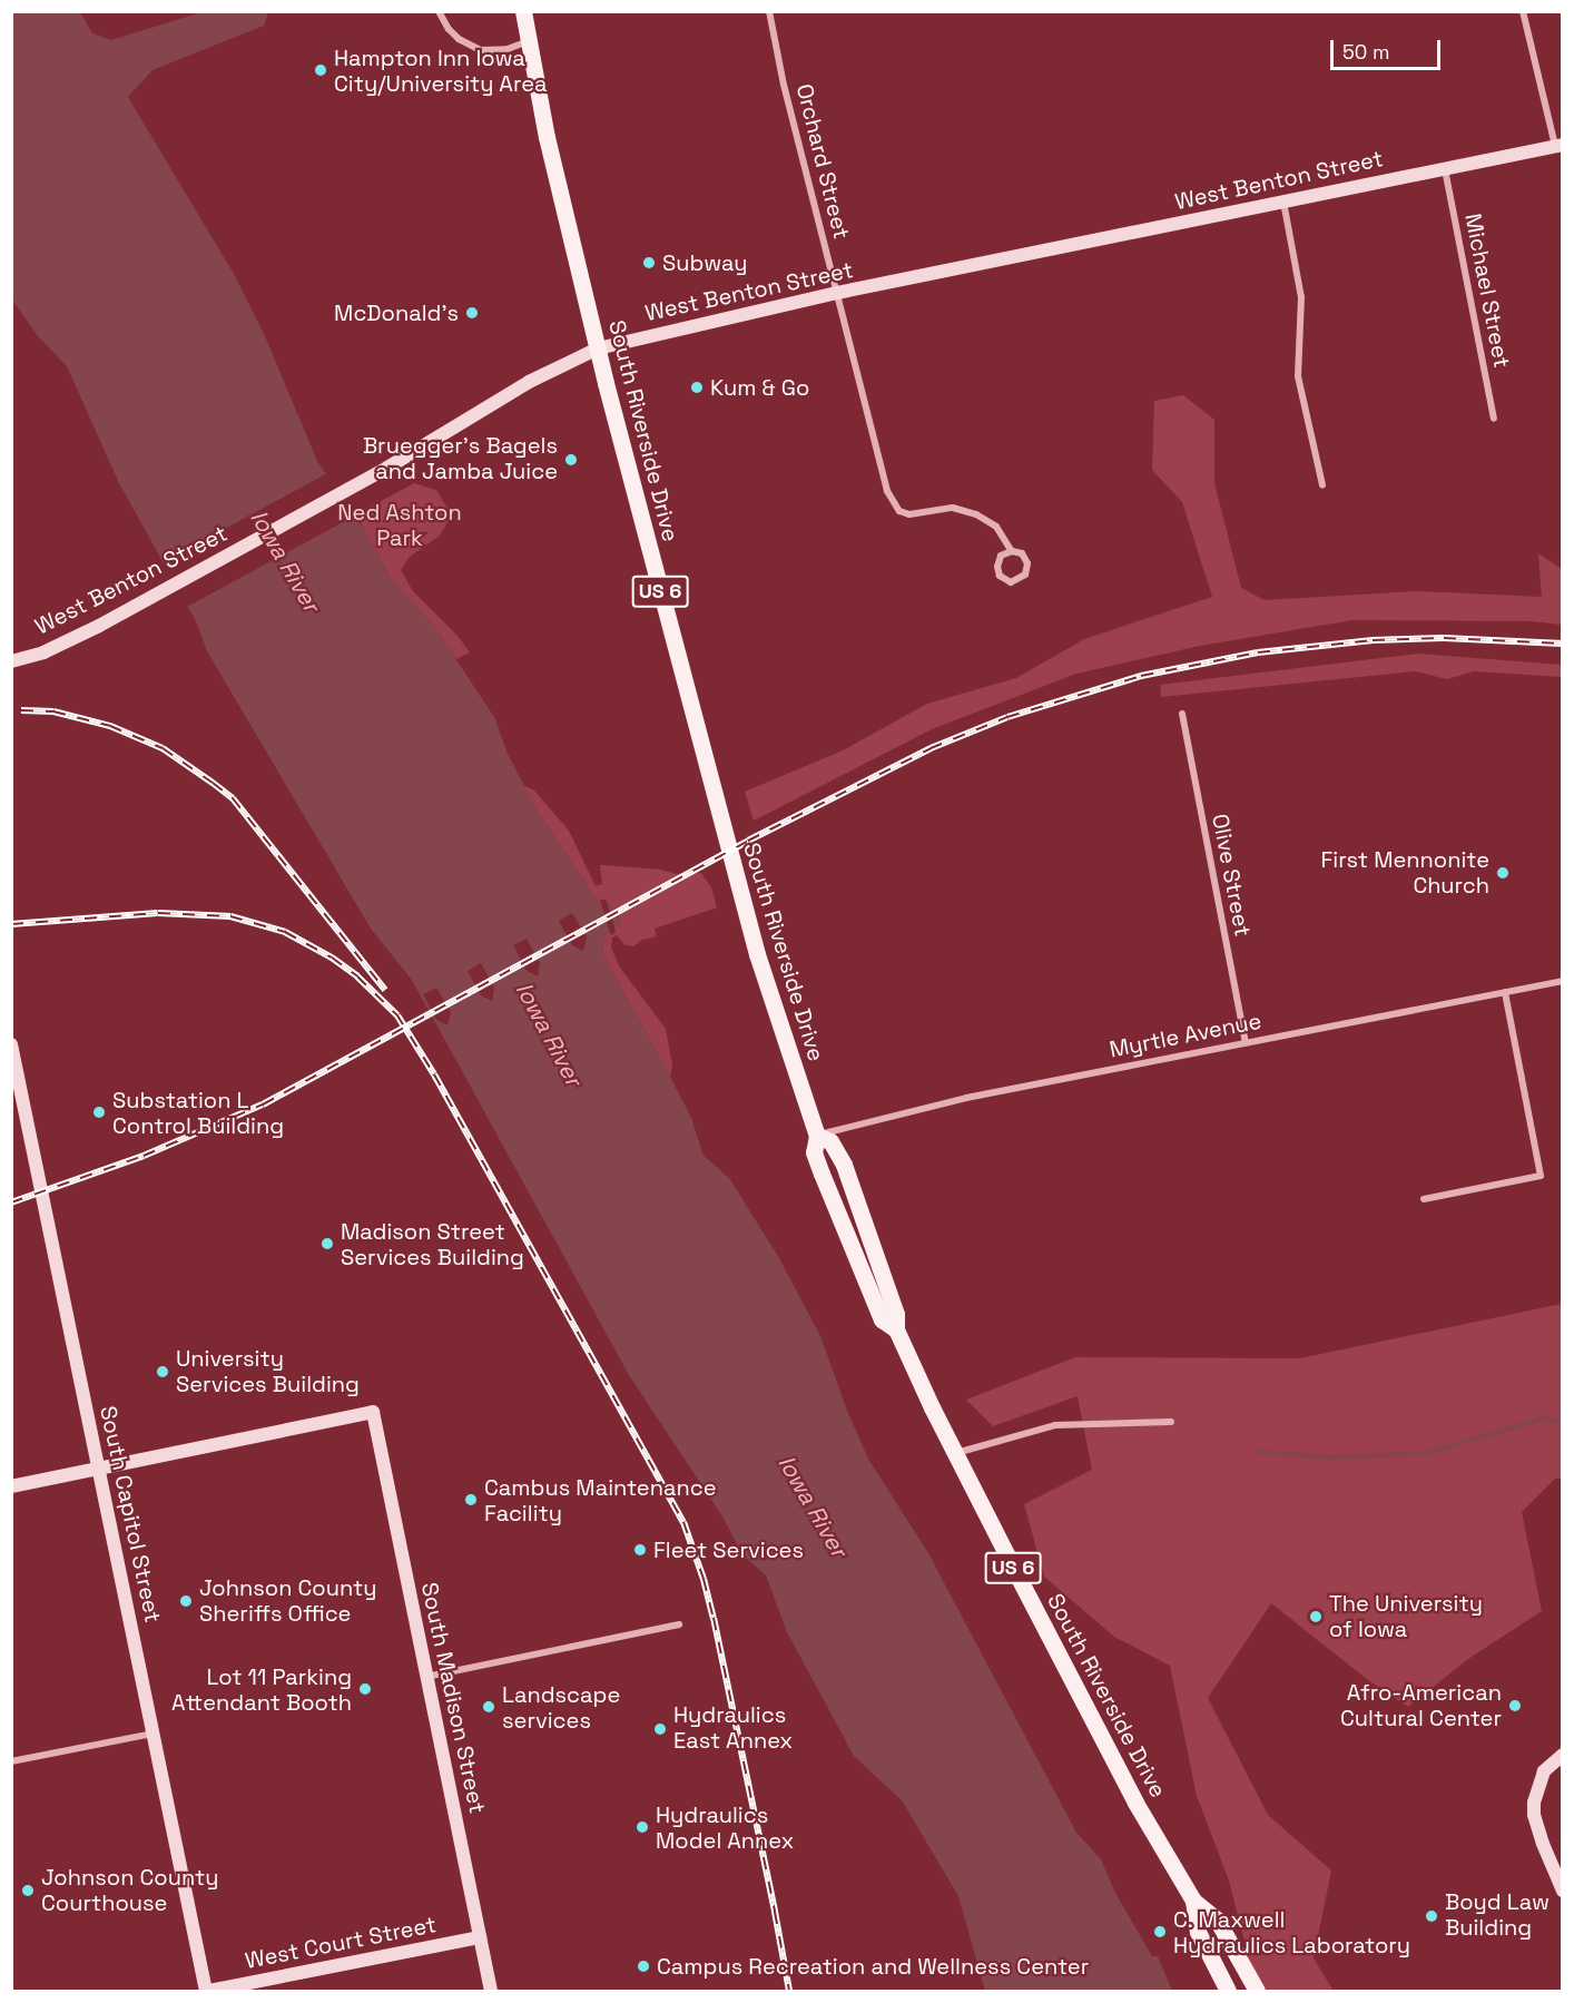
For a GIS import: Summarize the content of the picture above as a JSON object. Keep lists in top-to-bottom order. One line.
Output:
{"streets":{"main road":["South Riverside Drive","US 6"],"street":["Orchard Street","West Benton Street","Michael Street","Olive Street","Myrtle Avenue","South Capitol Street","South Madison Street","West Court Street"]},"crossings":[["Orchard Street","West Benton Street"],["West Benton Street","Michael Street"],["West Benton Street","South Riverside Drive"],["South Riverside Drive","Myrtle Avenue"],["Olive Street","Myrtle Avenue"],["South Capitol Street","South Madison Street"],["South Capitol Street","West Court Street"],["South Madison Street","West Court Street"]],"water":["Iowa River"],"parks":["Ned Ashton Park"],"places":["Hampton Inn Iowa City/University Area","Subway","McDonald's","Kum & Go","Bruegger's Bagels and Jamba Juice","First Mennonite Church","Substation L Control Building","Madison Street Services Building","University Services Building","Cambus Maintenance Facility","Fleet Services","Johnson County Sheriffs Office","The University of Iowa","Lot 11 Parking Attendant Booth","Afro-American Cultural Center","Landscape services","Hydraulics East Annex","Hydraulics Model Annex","Johnson County Courthouse","Boyd Law Building","C. Maxwell Hydraulics Laboratory","Campus Recreation and Wellness Center"],"scale_bar":"50 m"}
